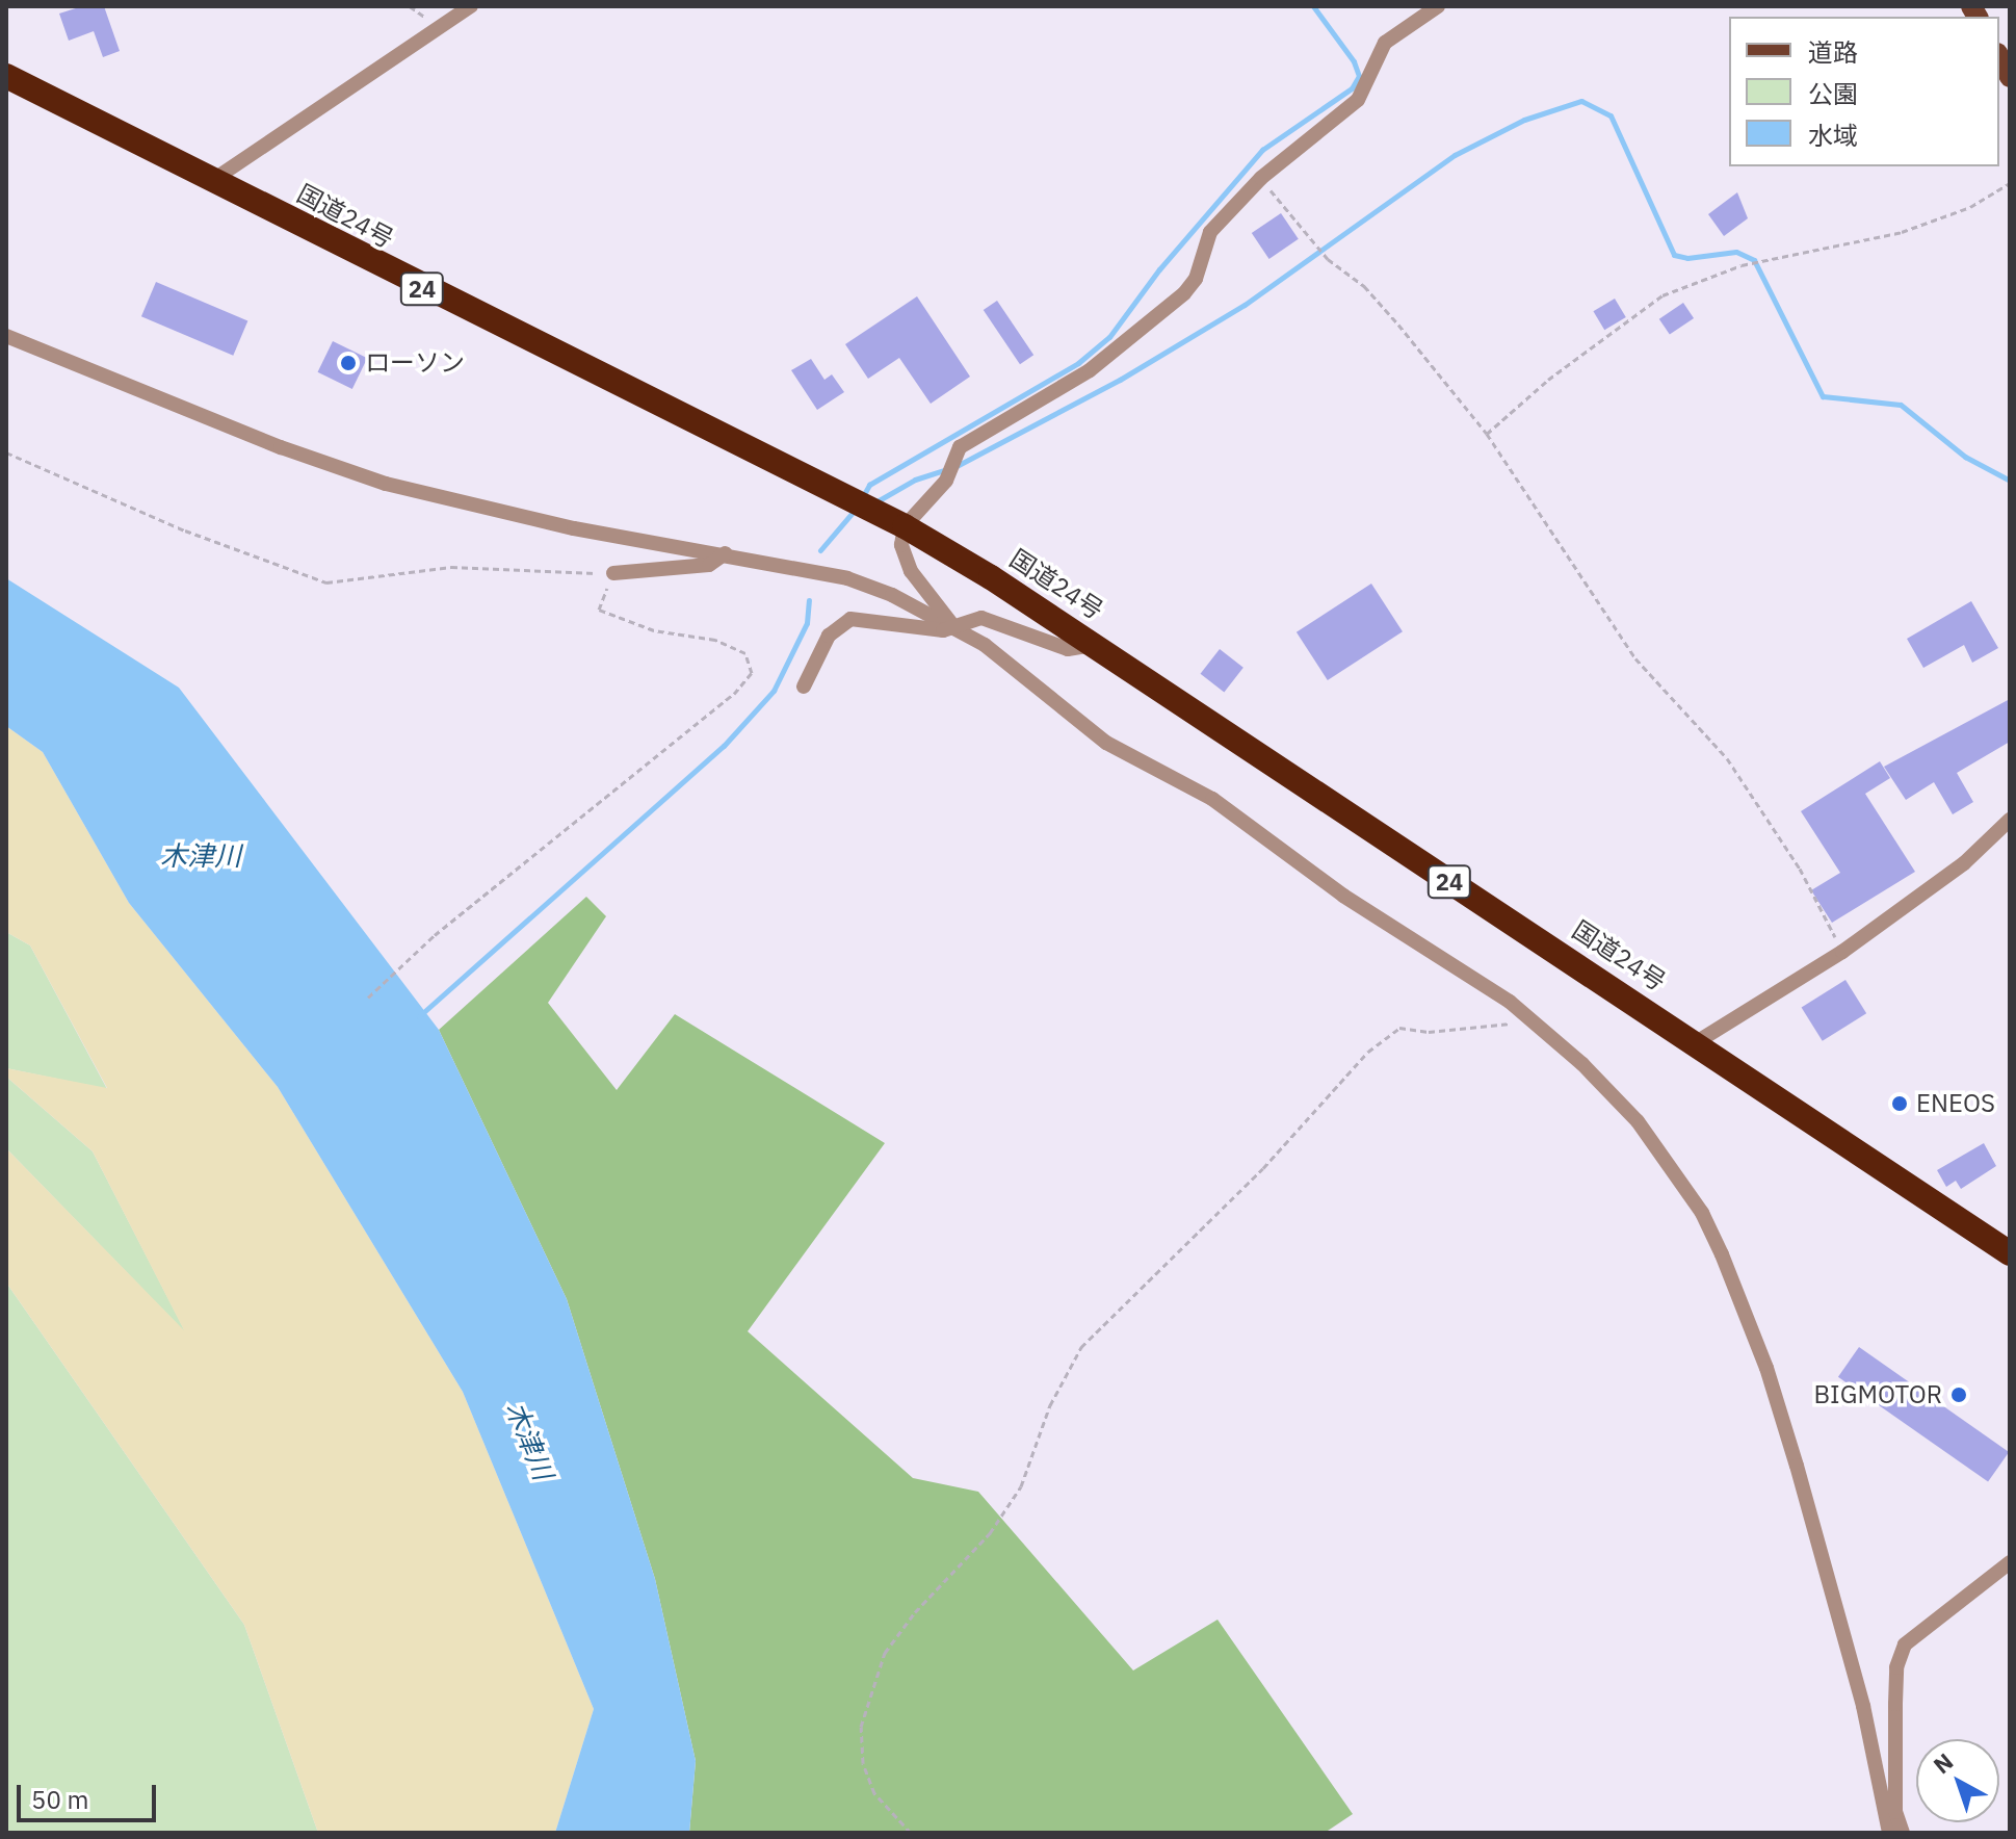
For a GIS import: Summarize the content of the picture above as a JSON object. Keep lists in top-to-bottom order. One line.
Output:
{"streets":{"highway":["国道24号","24"]},"water":["木津川"],"places":["ローソン","ENEOS","BIGMOTOR"],"legend":["道路","公園","水域"],"scale_bar":"50 m","north":"top left"}
